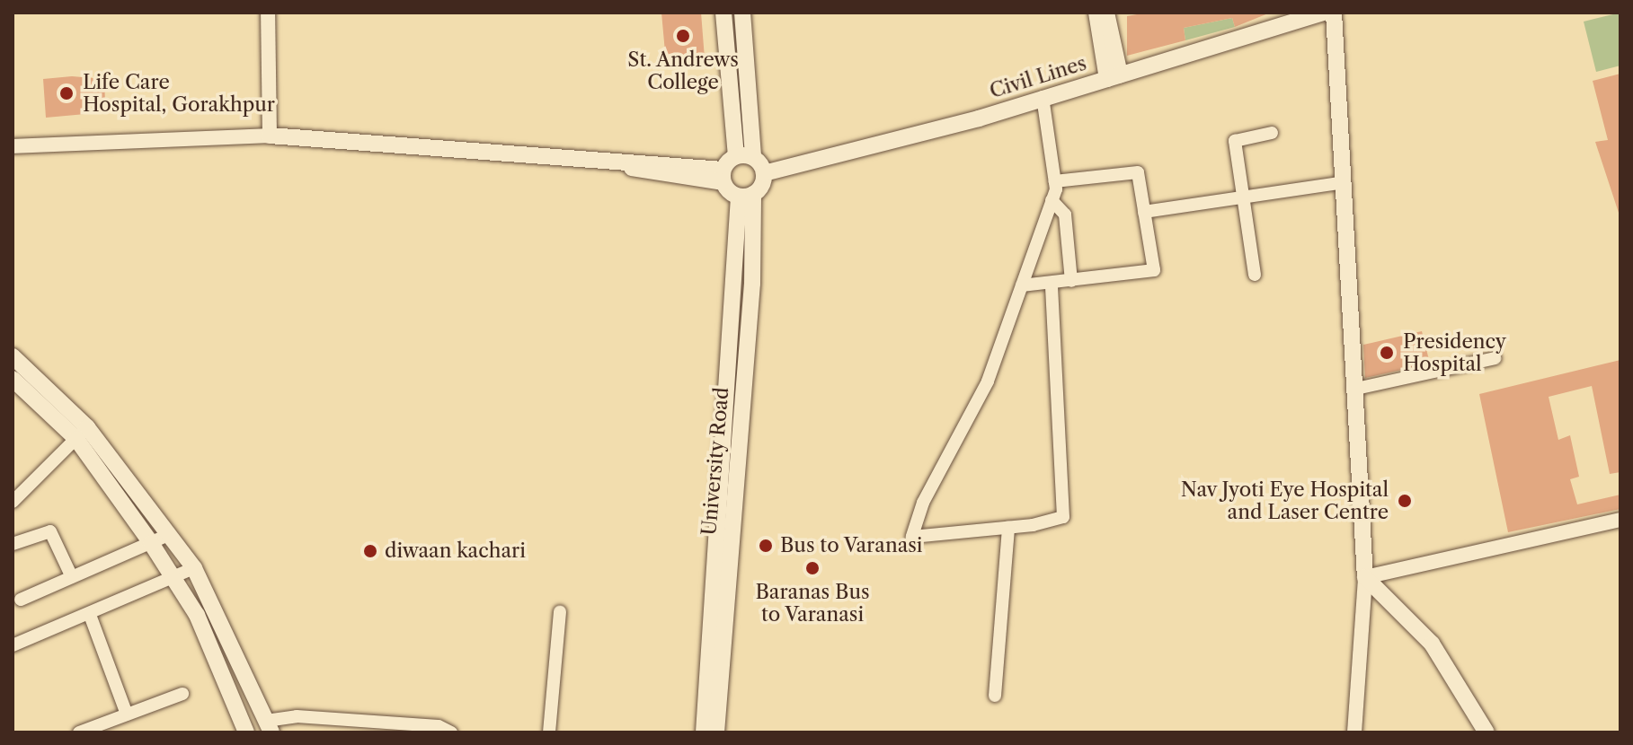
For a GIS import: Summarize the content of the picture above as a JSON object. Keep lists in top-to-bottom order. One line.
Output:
{"streets":{"main road":["Civil Lines","University Road"]},"places":["St. Andrews College","Life Care Hospital, Gorakhpur","Presidency Hospital","Nav Jyoti Eye Hospital and Laser Centre","Bus to Varanasi","diwaan kachari","Baranas Bus to Varanasi"]}
